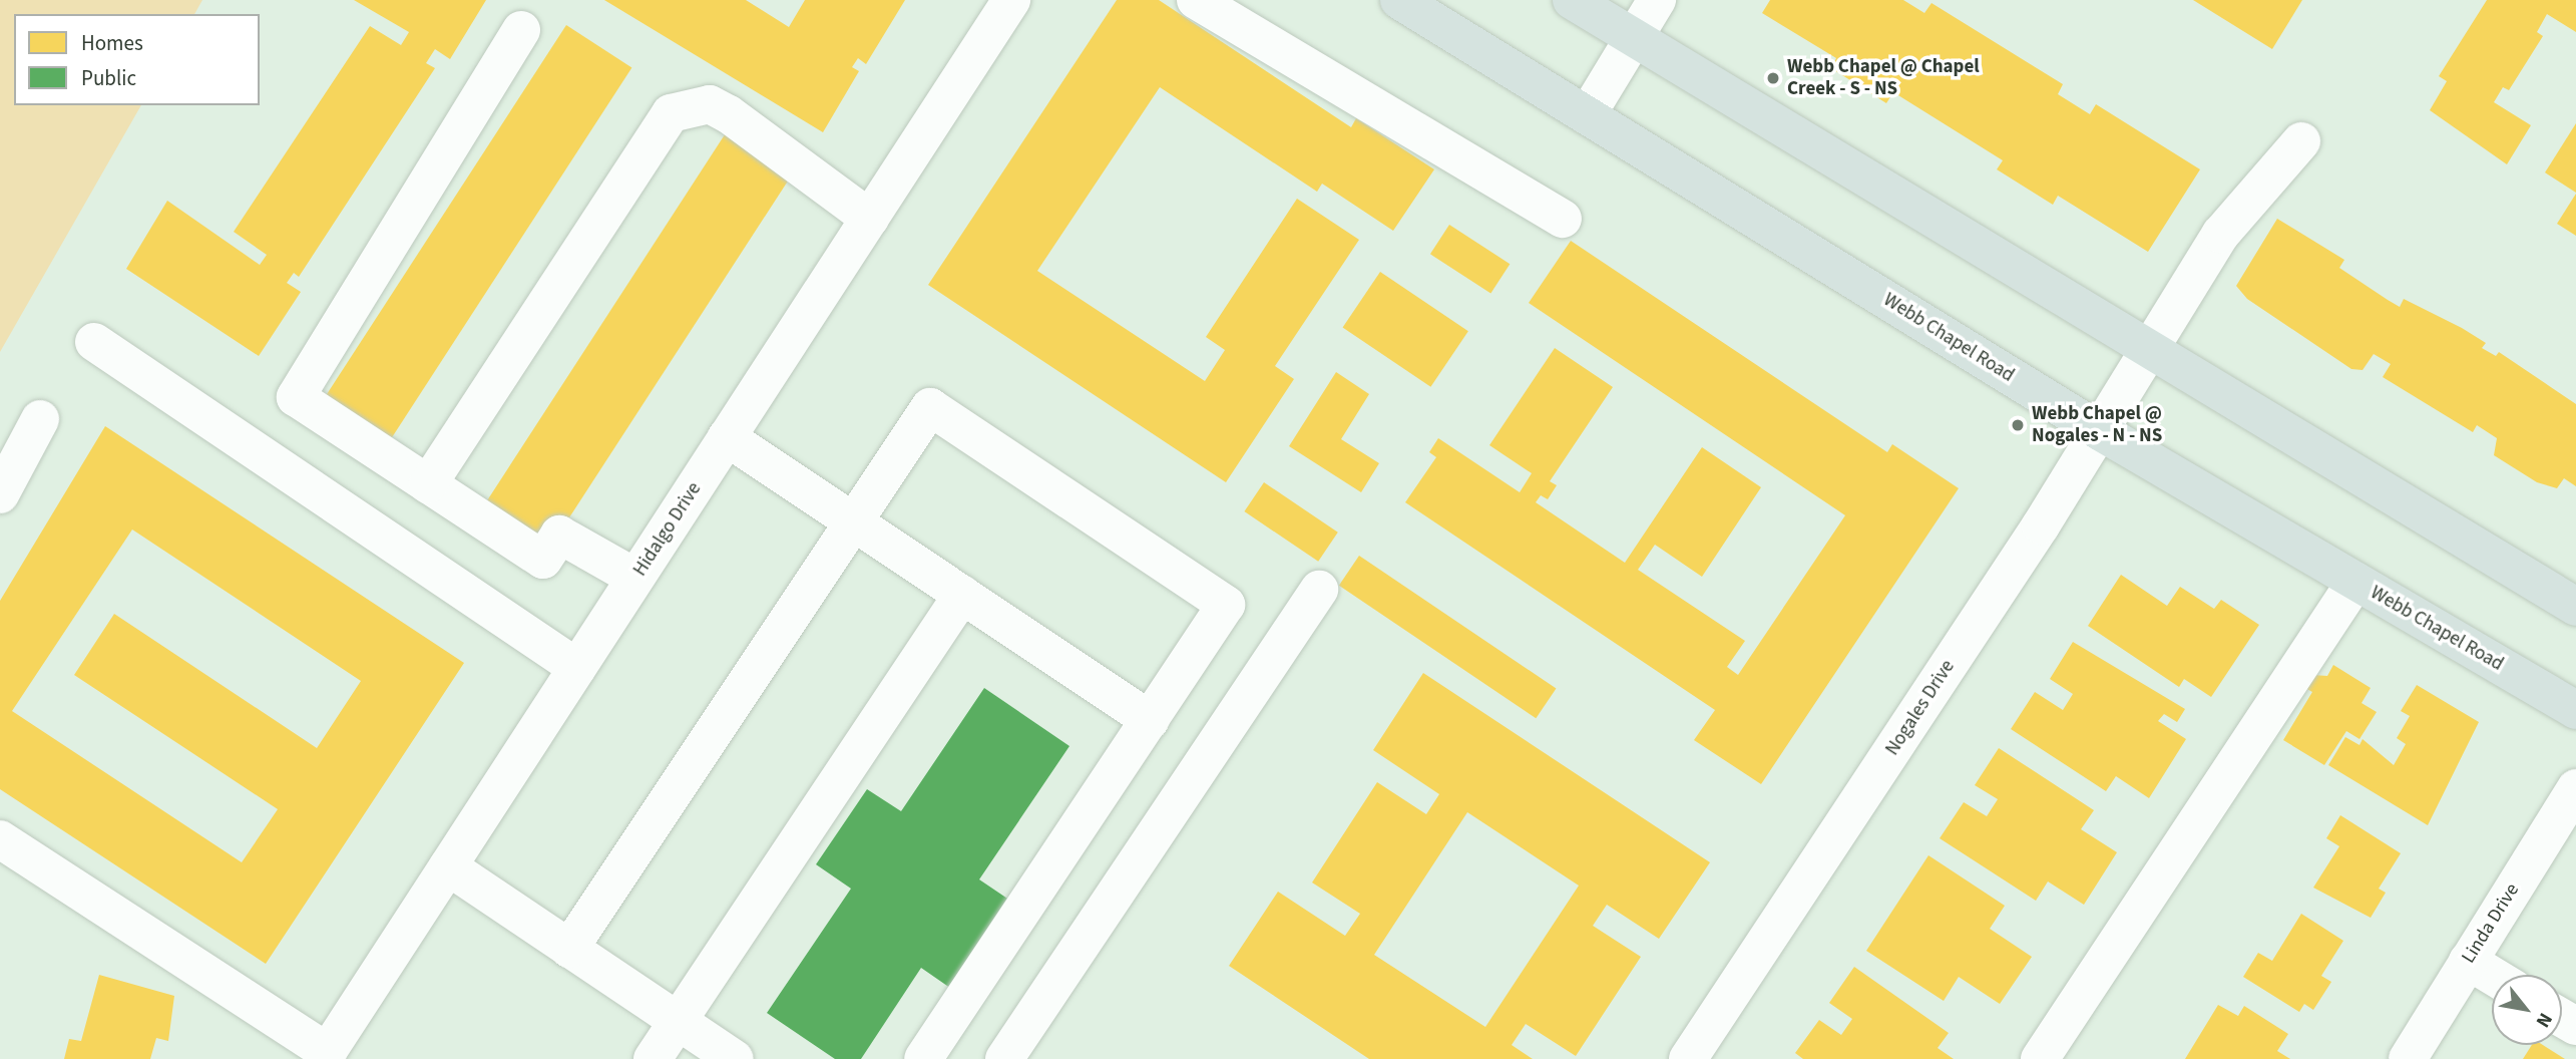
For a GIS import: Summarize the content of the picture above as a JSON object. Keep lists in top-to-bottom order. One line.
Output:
{"streets":{"main road":["Webb Chapel Road"],"street":["Hidalgo Drive","Nogales Drive","Linda Drive"]},"crossings":[["Webb Chapel Road","Nogales Drive"]],"places":["Webb Chapel @ Chapel Creek - S - NS","Webb Chapel @ Nogales - N - NS"],"legend":["Homes","Public"],"north":"bottom right"}
